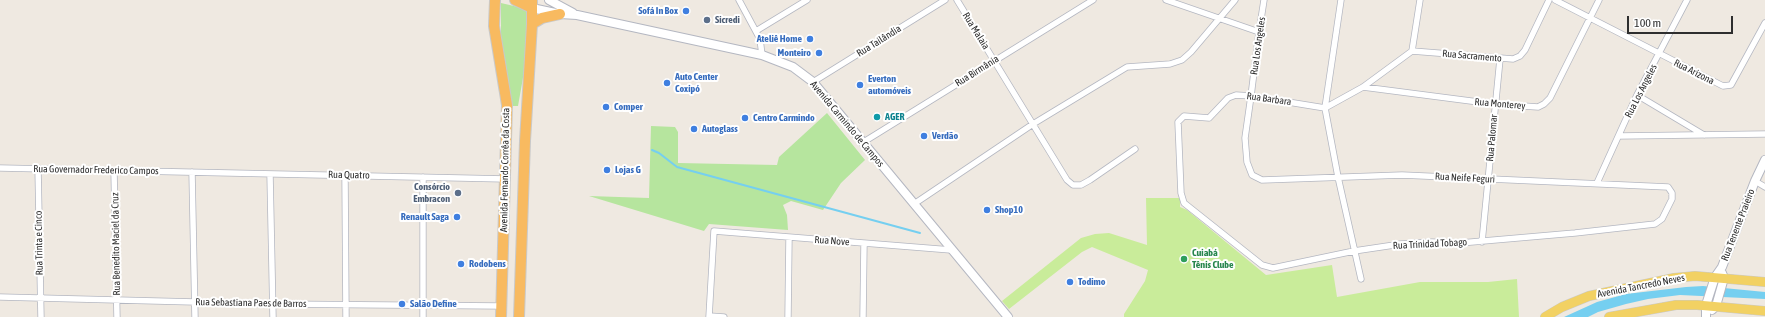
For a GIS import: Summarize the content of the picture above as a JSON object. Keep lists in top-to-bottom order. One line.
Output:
{"streets":{"highway":["Avenida Fernando Corrêa da Costa"],"main road":["Avenida Carmindo de Campos","Rua Tenente Praieiro","Avenida Tancredo Neves"],"street":["Rua Malaia","Rua Tailândia","Rua Los Angeles","Rua Sacramento","Rua Birmânia","Rua Arizona","Rua Barbara","Rua Monterey","Rua Palomar","Rua Governador Frederico Campos","Rua Quatro","Rua Neife Feguri","Rua Nove","Rua Trinta e Cinco","Rua Benedito Maciel da Cruz","Rua Trinidad Tobago","Rua Sebastiana Paes de Barros"]},"crossings":[["Rua Malaia","Rua Birmânia"],["Rua Tailândia","Avenida Carmindo de Campos"],["Rua Los Angeles","Rua Arizona"],["Rua Los Angeles","Rua Barbara"],["Rua Los Angeles","Rua Neife Feguri"],["Rua Sacramento","Rua Palomar"],["Rua Birmânia","Avenida Carmindo de Campos"],["Rua Arizona","Rua Monterey"],["Rua Barbara","Rua Trinidad Tobago"],["Rua Monterey","Rua Palomar"],["Avenida Carmindo de Campos","Avenida Fernando Corrêa da Costa"],["Avenida Carmindo de Campos","Rua Nove"],["Rua Palomar","Rua Neife Feguri"],["Rua Palomar","Rua Trinidad Tobago"],["Rua Governador Frederico Campos","Rua Quatro"],["Rua Governador Frederico Campos","Rua Trinta e Cinco"],["Rua Governador Frederico Campos","Rua Benedito Maciel da Cruz"],["Avenida Fernando Corrêa da Costa","Rua Quatro"],["Avenida Fernando Corrêa da Costa","Rua Sebastiana Paes de Barros"],["Rua Neife Feguri","Rua Trinidad Tobago"],["Rua Tenente Praieiro","Avenida Tancredo Neves"],["Rua Trinta e Cinco","Rua Sebastiana Paes de Barros"],["Rua Benedito Maciel da Cruz","Rua Sebastiana Paes de Barros"]],"places":["Sofá In Box","Sicredi","Ateliê Home","Monteiro","Auto Center Coxipó","Everton automóveis","Comper","AGER","Centro Carmindo","Autoglass","Verdão","Lojas G","Consórcio Embracon","Shop10","Renault Saga","Cuiabá Tênis Clube","Rodobens","Todimo","Salão Define"],"scale_bar":"100 m"}
